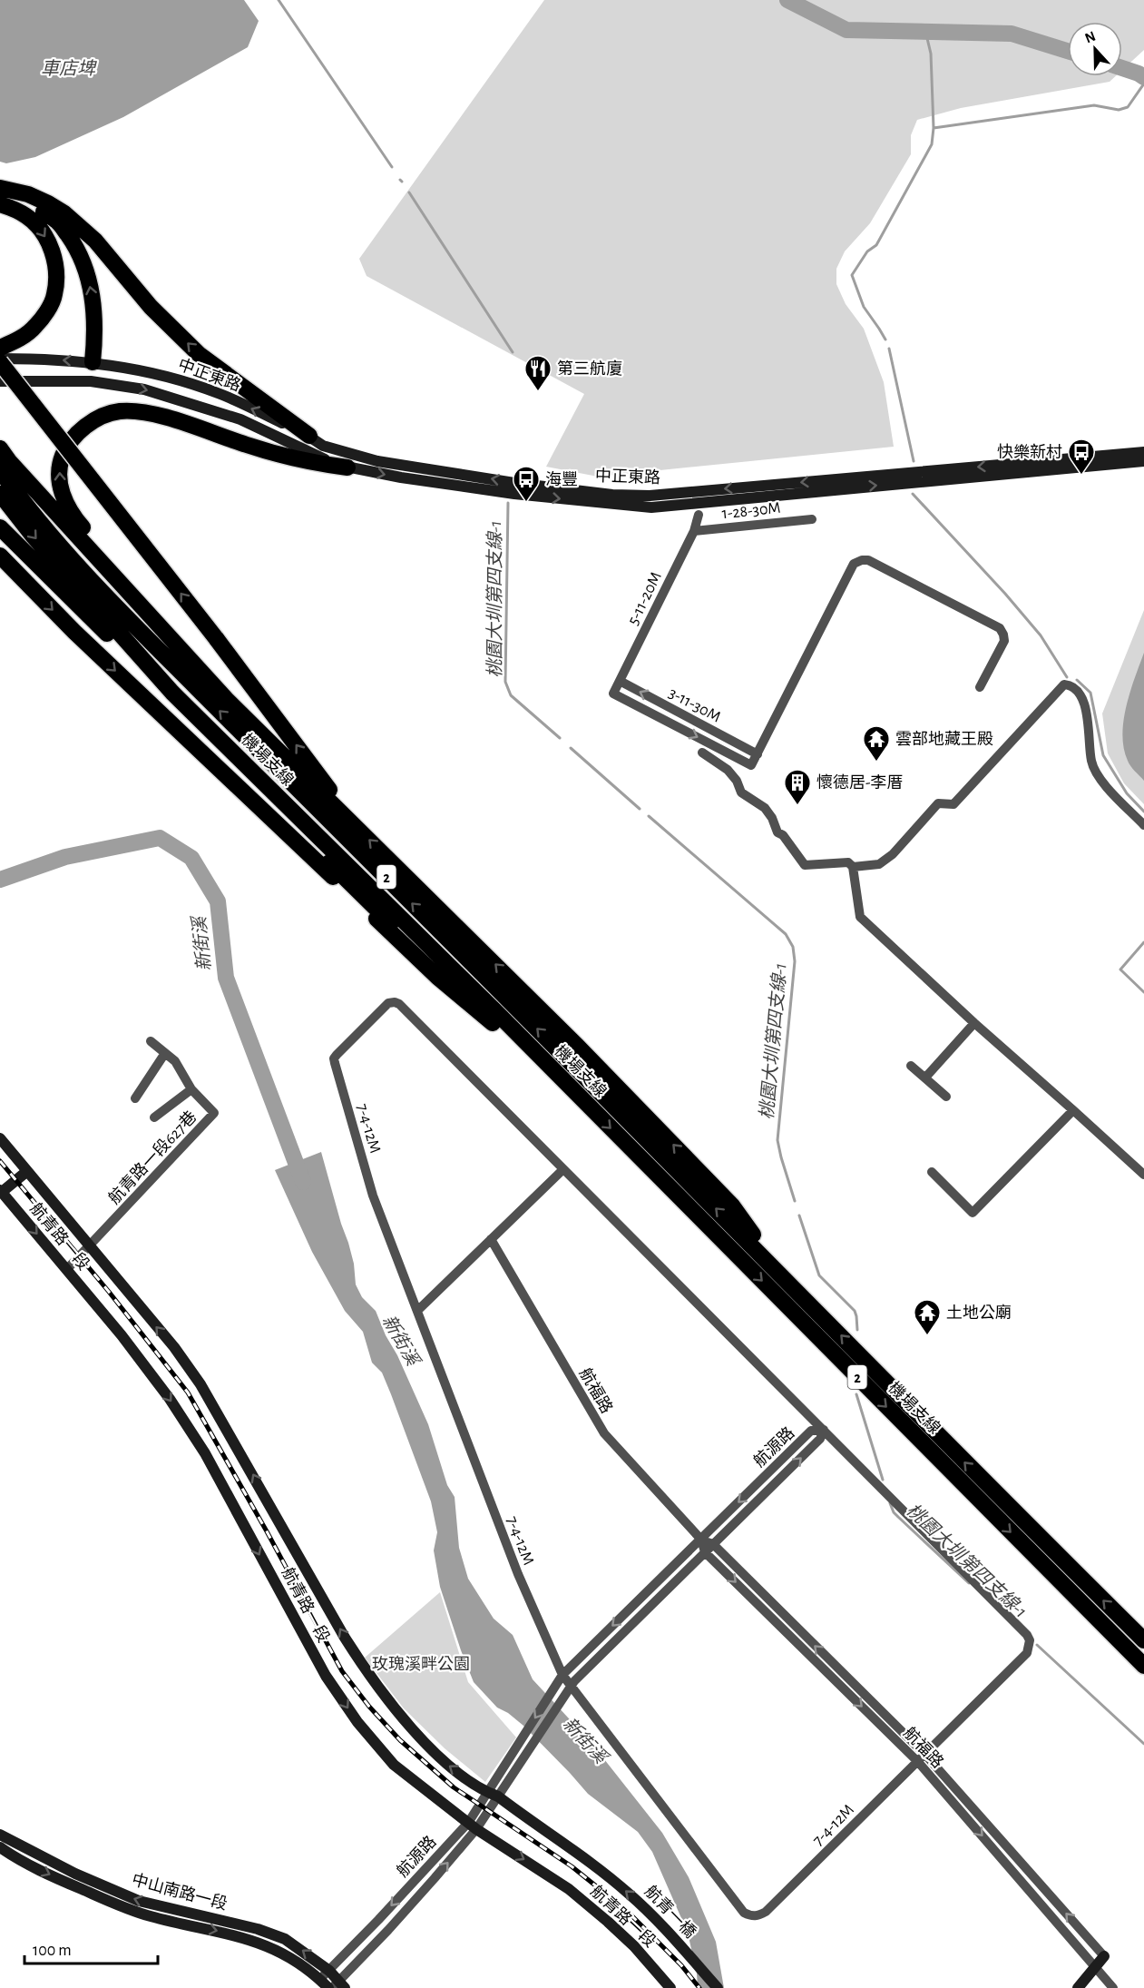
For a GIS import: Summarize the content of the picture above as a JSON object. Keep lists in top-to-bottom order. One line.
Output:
{"streets":{"highway":["機場支線","2"],"main road":["中正東路","航青路一段","中山南路一段","航青一橋"],"street":["1-28-30M","5-11-20M","3-11-30M","7-4-12M","航青路一段627巷","航福路","航源路"]},"crossings":[["1-28-30M","5-11-20M"],["5-11-20M","3-11-30M"],["7-4-12M","航福路"],["7-4-12M","航源路"],["航青路一段627巷","航青路一段"],["航青路一段","航源路"],["航青路一段","航青一橋"],["航福路","航源路"],["航源路","中山南路一段"]],"one_way":["航青一橋"],"water":["車店埤","桃園大圳第四支線-1","新街溪"],"parks":["玫瑰溪畔公園"],"places":{"restaurant":["第三航廈"],"bus stop":["快樂新村","海豐"],"temple":["雲部地藏王殿","土地公廟"],"building":["懷德居-李厝"]},"scale_bar":"100 m","north":"top"}
